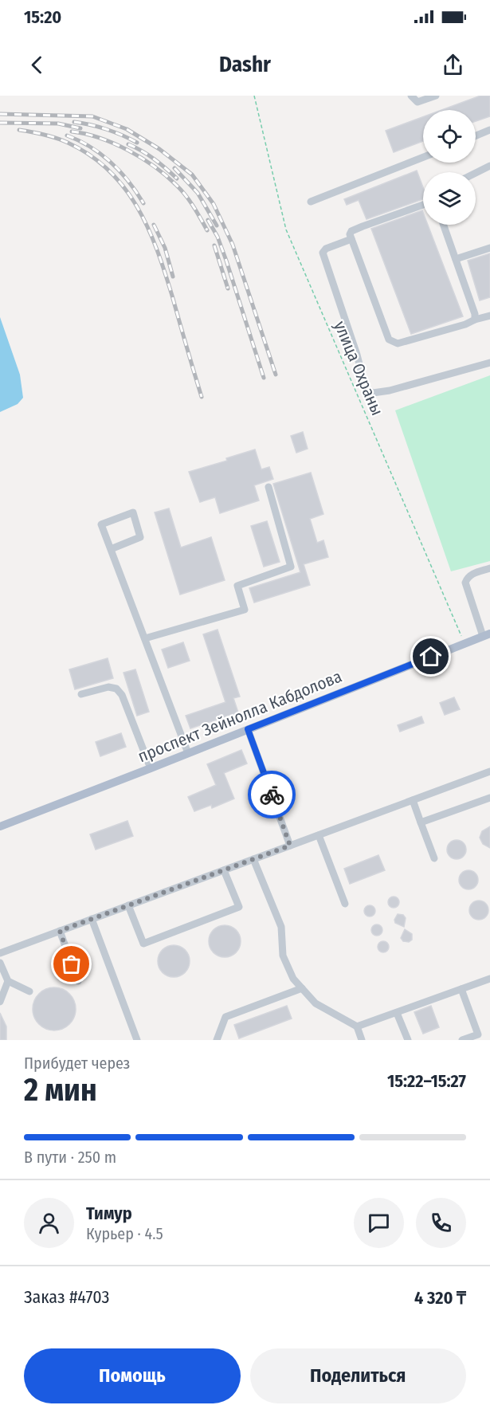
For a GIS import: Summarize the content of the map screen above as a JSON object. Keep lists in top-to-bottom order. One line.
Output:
{"streets":{"main road":["проспект Зейнолла Кабдолова"],"path":["улица Охраны"]},"crossings":[["улица Охраны","проспект Зейнолла Кабдолова"]],"page":{"status":"15:20","header":"Dashr","heading":["2 мин","Прибудет через","15:22–15:27"],"panel":["Тимур","Курьер · 4.5","Заказ #4703","4 320 ₸"],"bar":"В пути · 250 m","buttons":["Помощь","Поделиться"]}}
